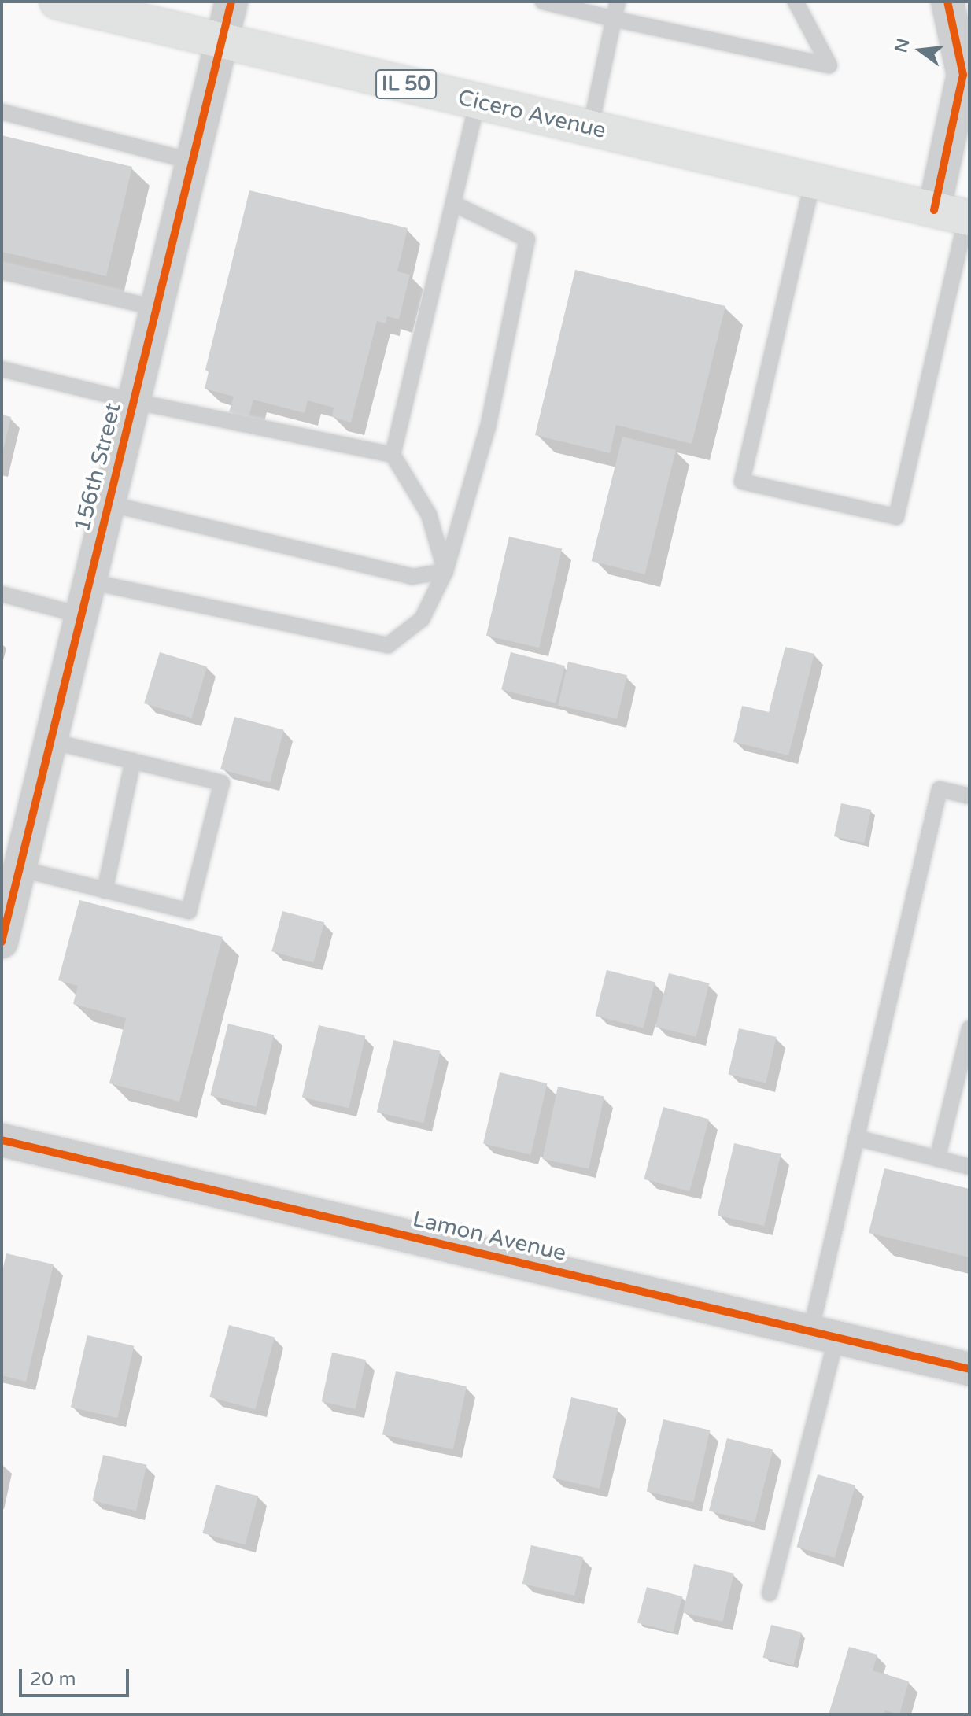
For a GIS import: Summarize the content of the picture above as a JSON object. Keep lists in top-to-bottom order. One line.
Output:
{"streets":{"main road":["IL 50","Cicero Avenue"],"street":["156th Street","Lamon Avenue"]},"crossings":[["Cicero Avenue","156th Street"]],"scale_bar":"20 m","north":"left"}
